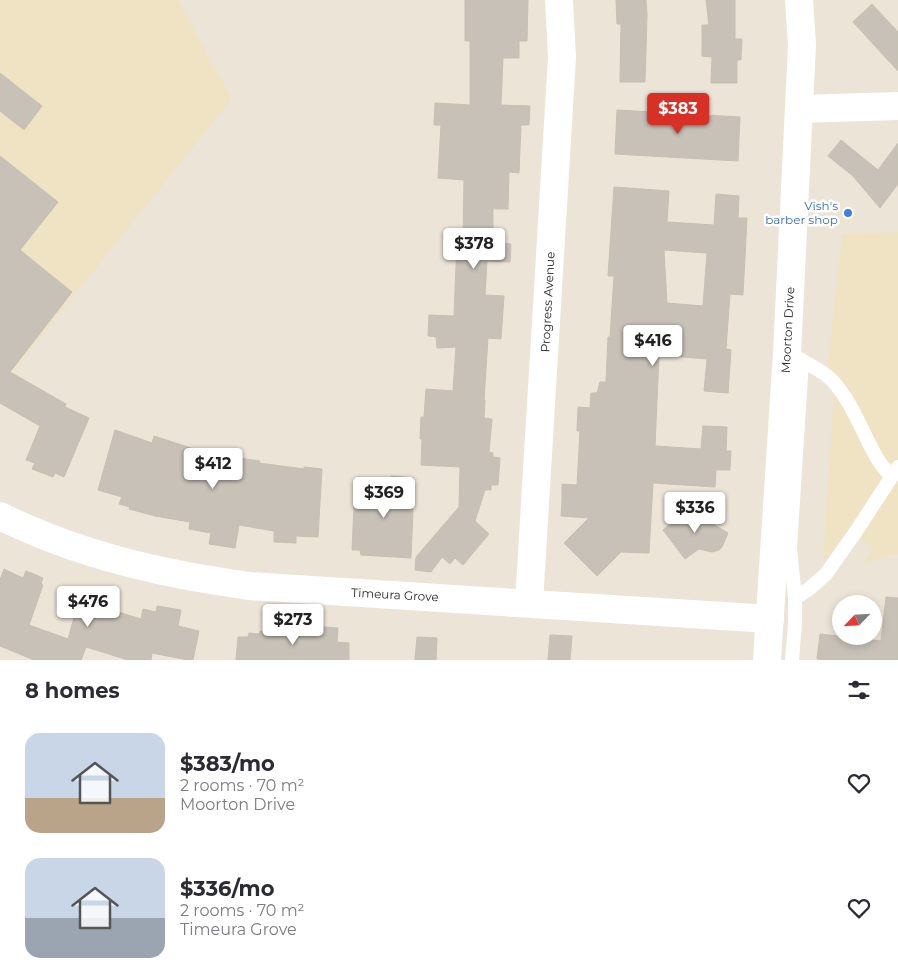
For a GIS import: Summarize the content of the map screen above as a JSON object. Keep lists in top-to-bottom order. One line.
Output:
{"streets":{"street":["Progress Avenue","Moorton Drive","Timeura Grove"]},"crossings":[["Progress Avenue","Timeura Grove"],["Moorton Drive","Timeura Grove"]],"places":["Vish's barber shop"],"north":"bottom left","page":{"price":["$383","$378","$416","$412","$369","$336","$476","$273"],"heading":"8 homes","list":[{"name":"$383/mo","note":"2 rooms · 70 m² · Moorton Drive"},{"name":"$336/mo","note":"2 rooms · 70 m² · Timeura Grove"}]}}
